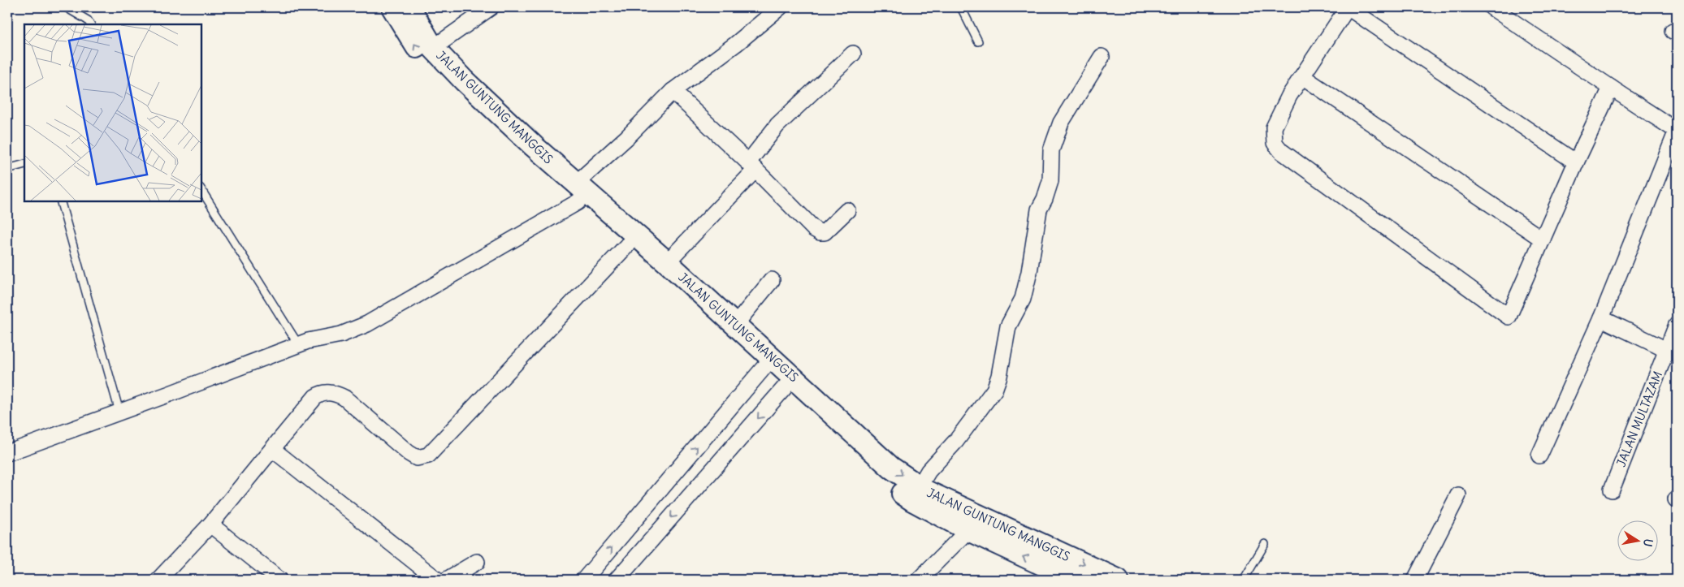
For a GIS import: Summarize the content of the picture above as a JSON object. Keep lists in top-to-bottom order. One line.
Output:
{"streets":{"street":["JALAN GUNTUNG MANGGIS","JALAN MULTAZAM"]},"north":"right"}
